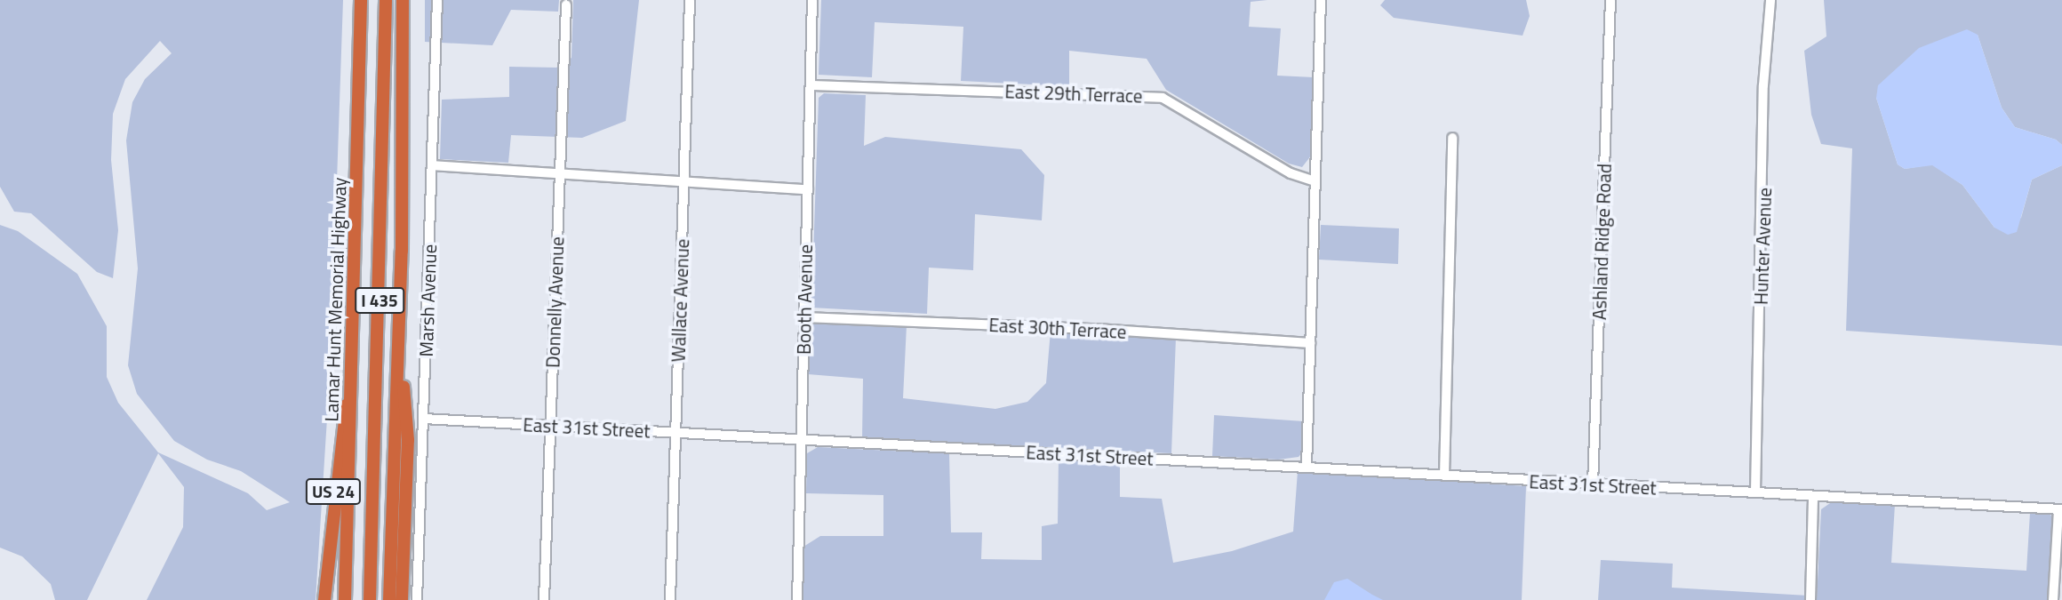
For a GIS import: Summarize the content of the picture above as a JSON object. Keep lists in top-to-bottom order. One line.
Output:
{"streets":{"highway":["Lamar Hunt Memorial Highway","I 435","US 24"],"street":["East 29th Terrace","Ashland Ridge Road","Hunter Avenue","Booth Avenue","Marsh Avenue","Wallace Avenue","Donnelly Avenue","East 30th Terrace","East 31st Street"]},"crossings":[["East 29th Terrace","Booth Avenue"],["Ashland Ridge Road","East 31st Street"],["Hunter Avenue","East 31st Street"],["Lamar Hunt Memorial Highway","US 24"],["Booth Avenue","East 30th Terrace"],["Booth Avenue","East 31st Street"],["Marsh Avenue","East 31st Street"],["Wallace Avenue","East 31st Street"],["Donnelly Avenue","East 31st Street"]]}
